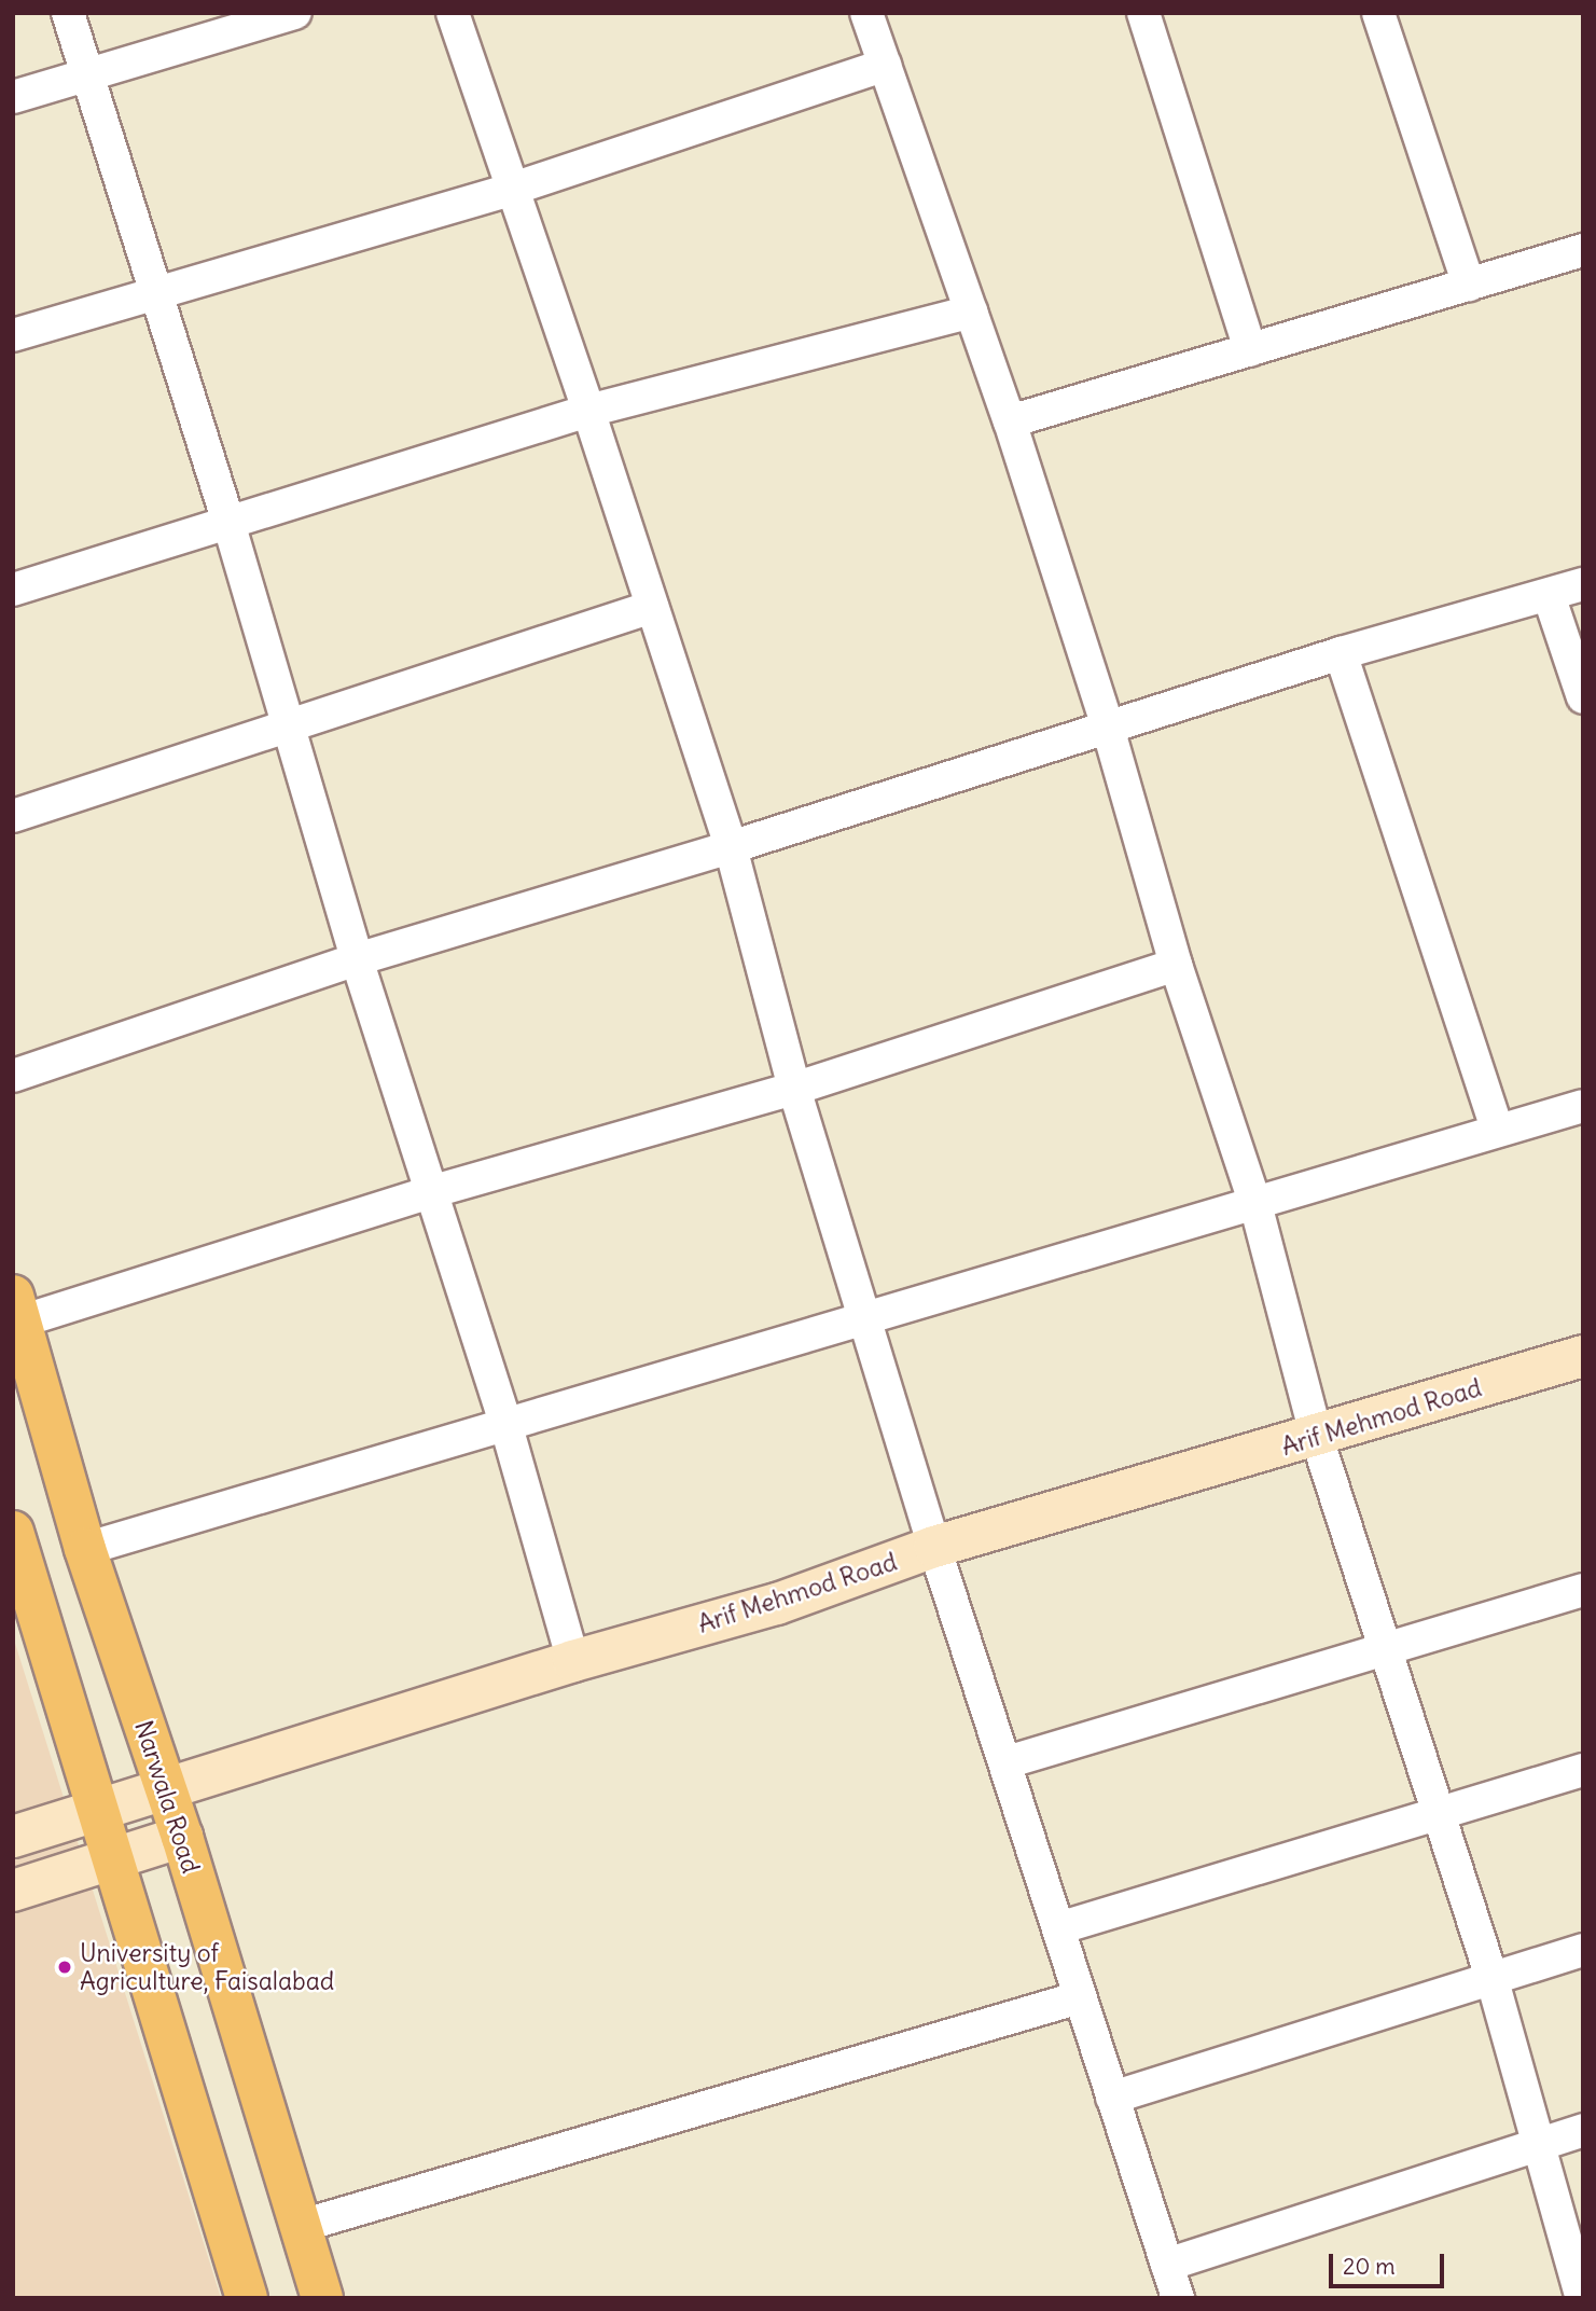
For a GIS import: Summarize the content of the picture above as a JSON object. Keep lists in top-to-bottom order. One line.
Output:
{"streets":{"main road":["Narwala Road"],"street":["Arif Mehmod Road"]},"crossings":[["Arif Mehmod Road","Narwala Road"]],"places":["University of Agriculture, Faisalabad"],"scale_bar":"20 m"}
